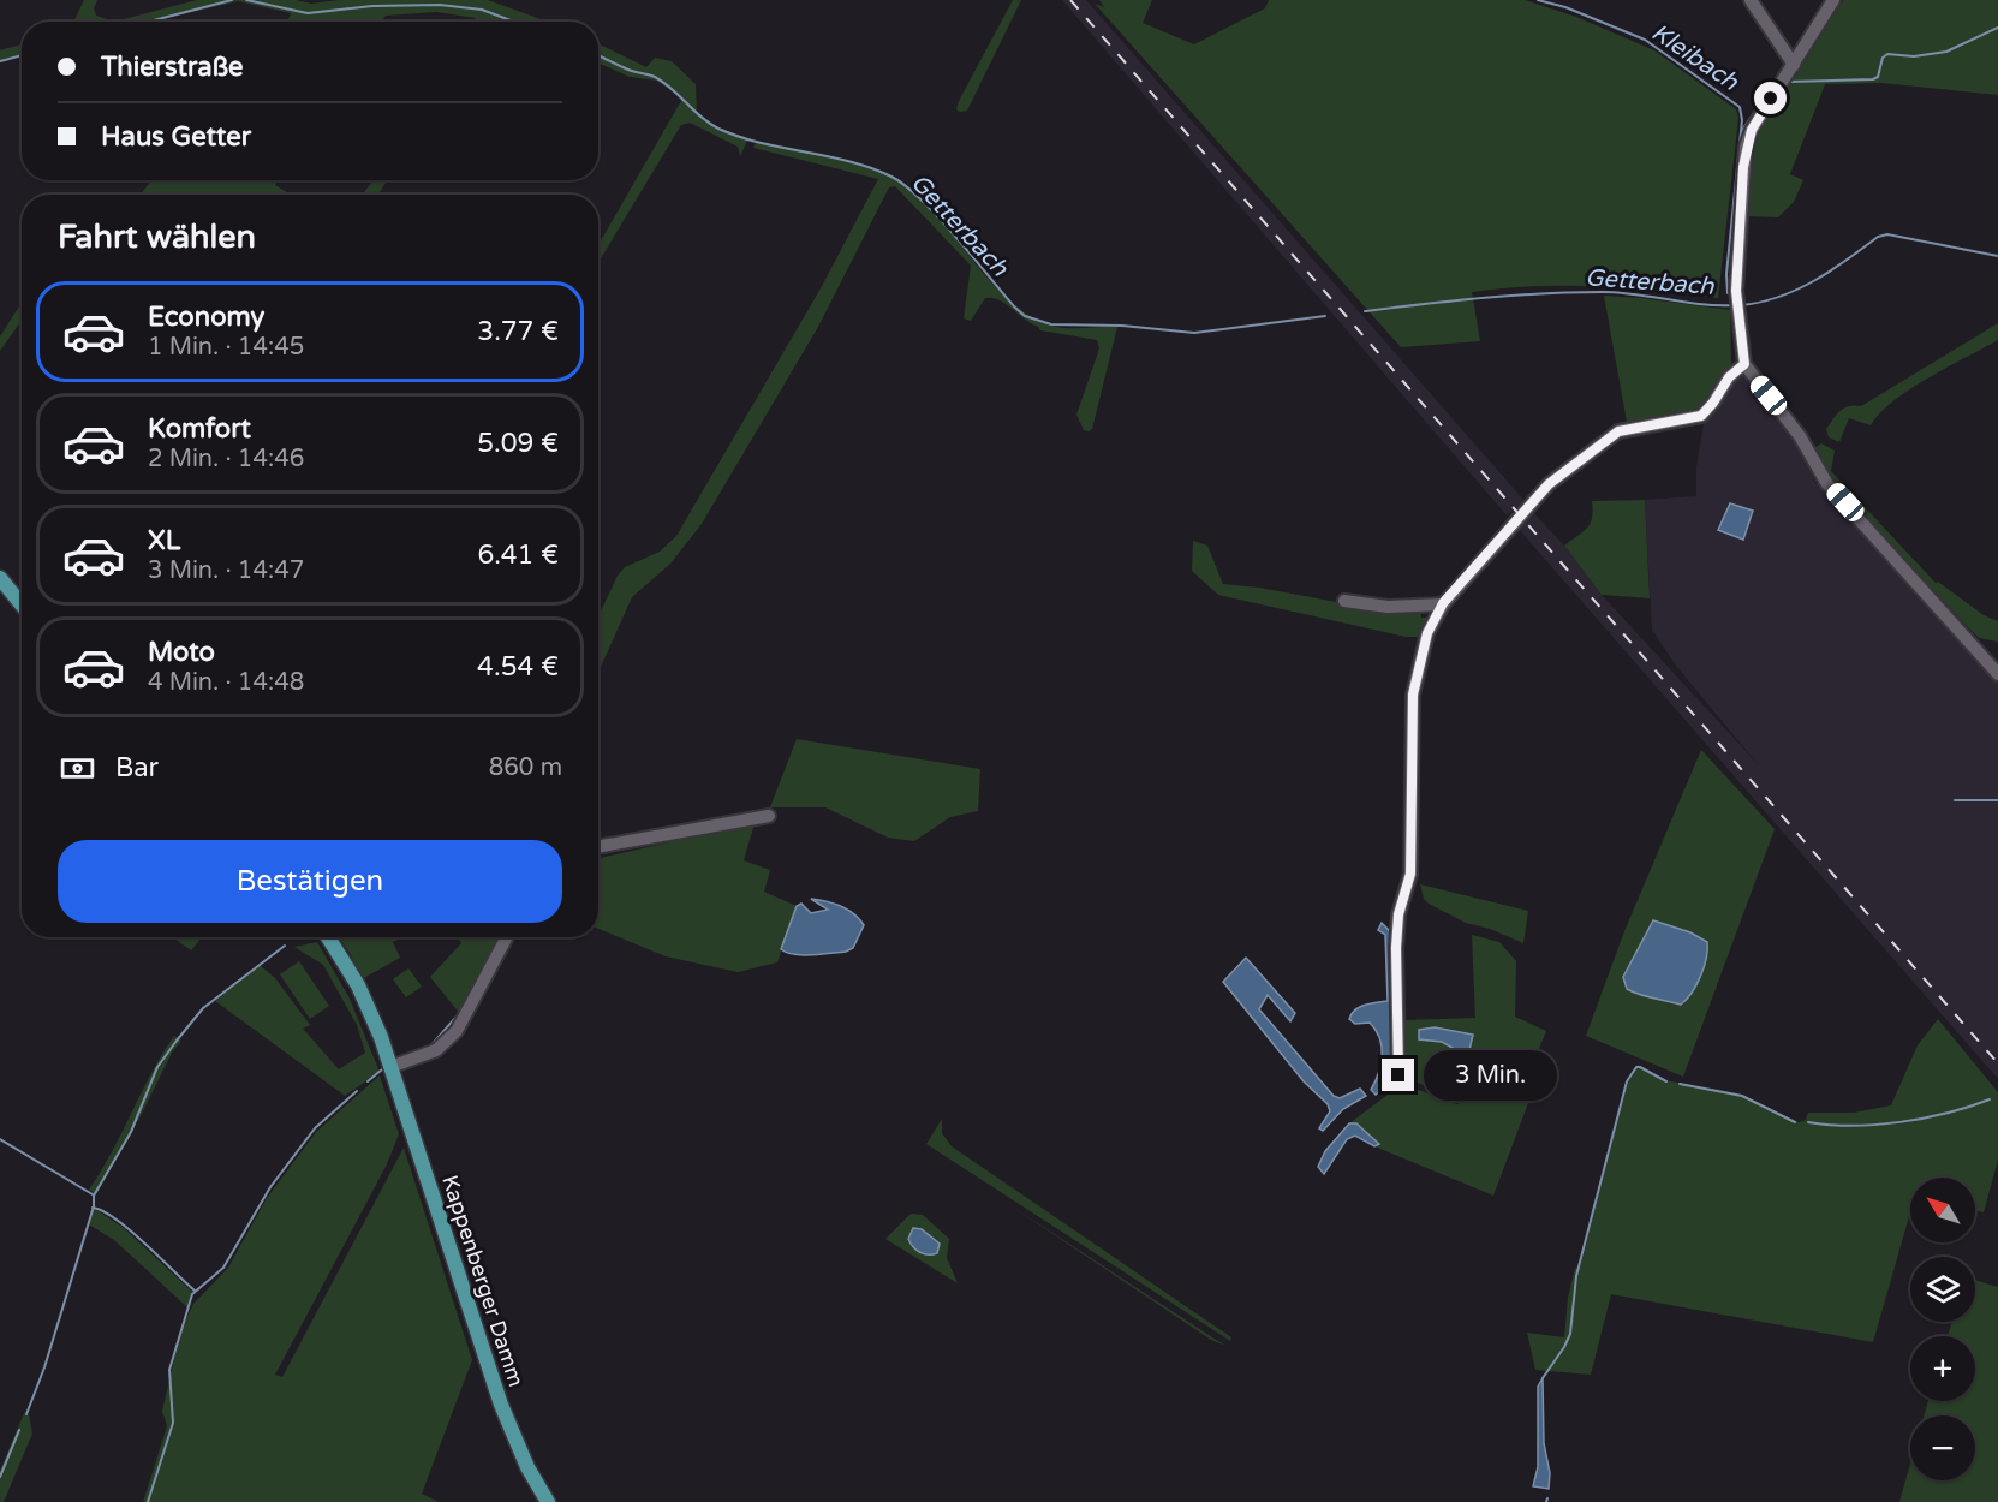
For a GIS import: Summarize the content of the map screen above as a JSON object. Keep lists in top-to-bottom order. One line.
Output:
{"streets":{"main road":["Kappenberger Damm"]},"water":["Kleibach","Getterbach"],"north":"top left","page":{"banner":["Thierstraße","Haus Getter"],"heading":"Fahrt wählen","list":[{"name":"Economy","note":"1 Min. · 14:45","value":"3.77 €"},{"name":"Komfort","note":"2 Min. · 14:46","value":"5.09 €"},{"name":"XL","note":"3 Min. · 14:47","value":"6.41 €"},{"name":"Moto","note":"4 Min. · 14:48","value":"4.54 €"}],"pay":["Bar","860 m"],"buttons":"Bestätigen","bubble":"3 Min.","map_buttons":["+","−"]}}
